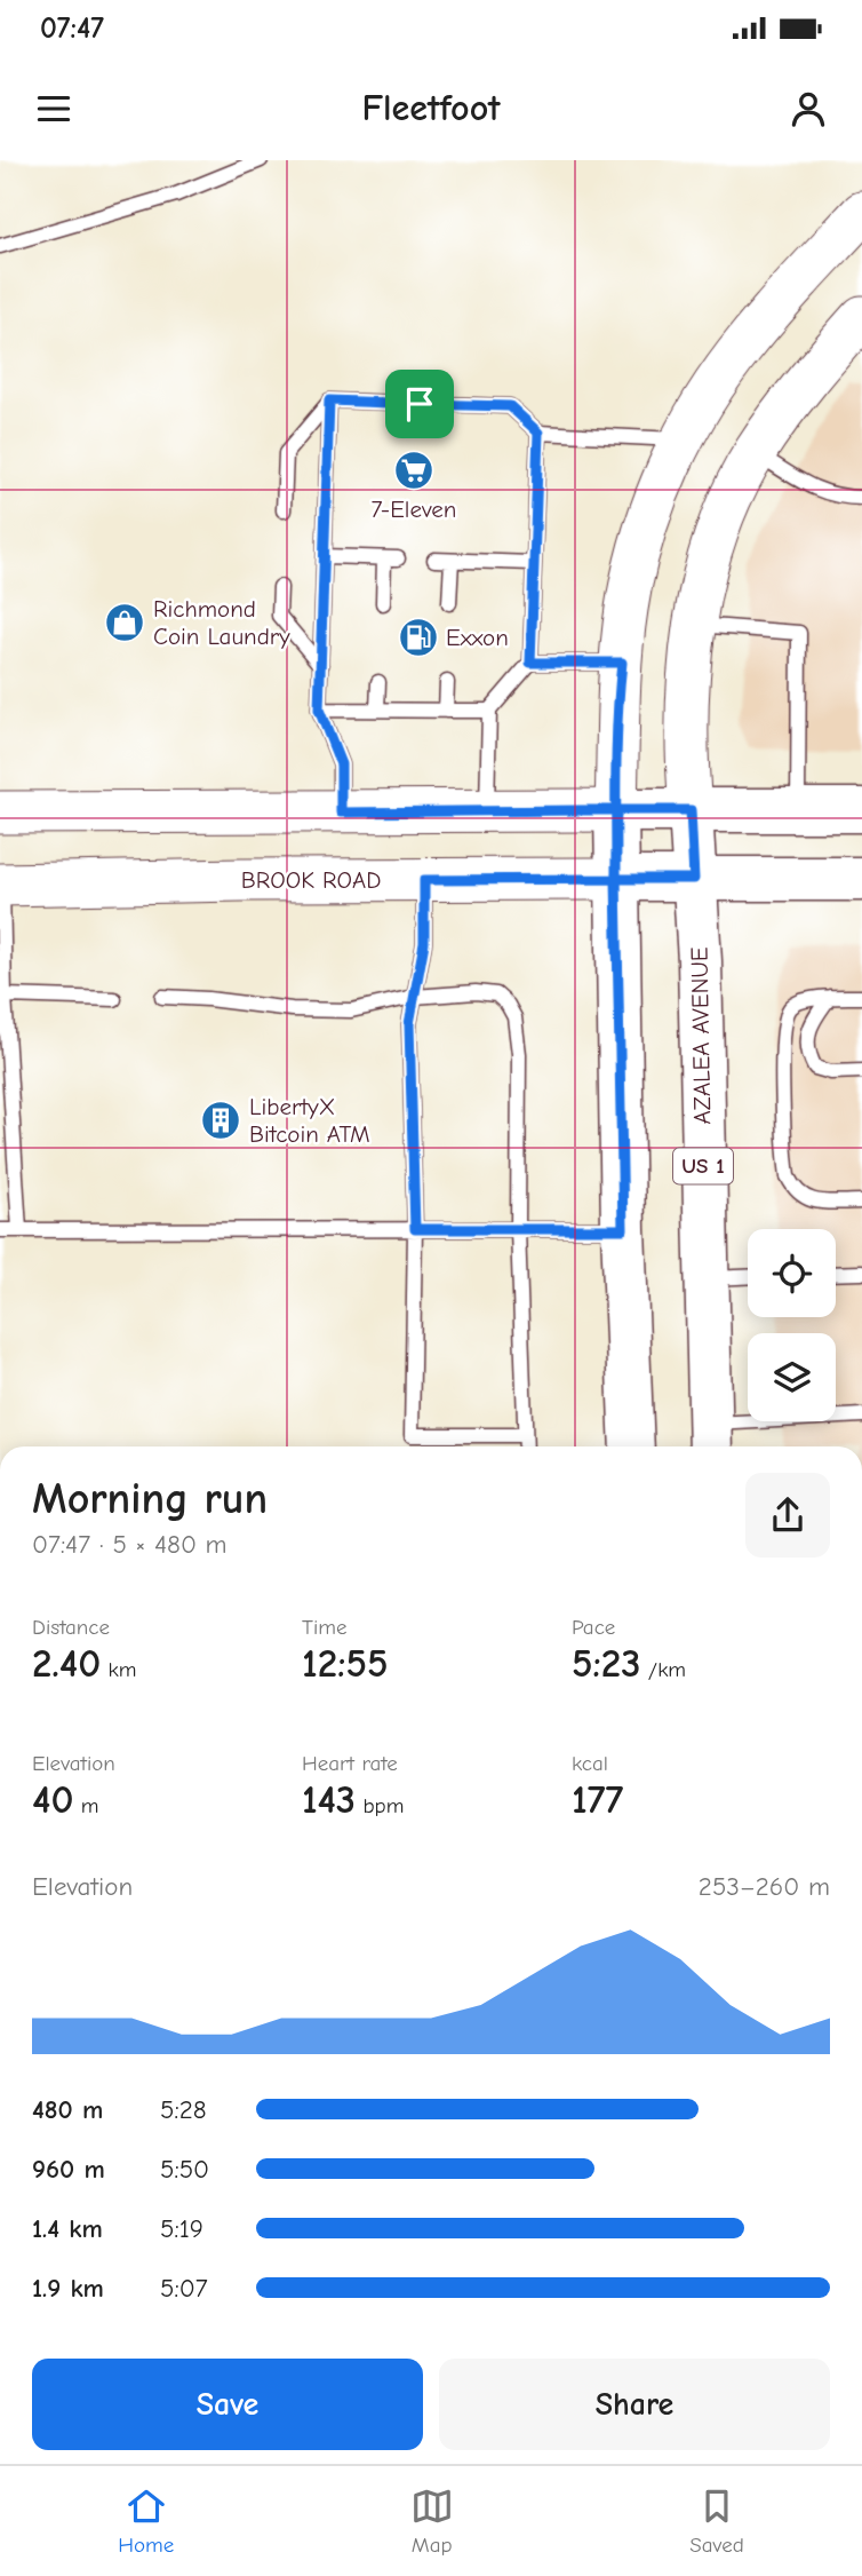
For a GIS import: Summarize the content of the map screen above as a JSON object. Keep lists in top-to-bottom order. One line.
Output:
{"streets":{"main road":["BROOK ROAD","AZALEA AVENUE","US 1"]},"crossings":[["BROOK ROAD","AZALEA AVENUE"]],"places":{"supermarket":["7-Eleven"],"shop":["Richmond Coin Laundry"],"fuel station":["Exxon"],"building":["LibertyX Bitcoin ATM"]},"page":{"status":"07:47","header":"Fleetfoot","heading":["Morning run","07:47 · 5 × 480 m"],"stats":[["Distance","2.40 km"],["Time","12:55"],["Pace","5:23 /km"],["Elevation","40 m"],["Heart rate","143 bpm"],["kcal","177"]],"chart":["Elevation","253–260 m"],"list":[{"name":"480 m","note":"5:28"},{"name":"960 m","note":"5:50"},{"name":"1.4 km","note":"5:19"},{"name":"1.9 km","note":"5:07"}],"buttons":["Save","Share"],"tabs":["Home","Map","Saved"]}}
